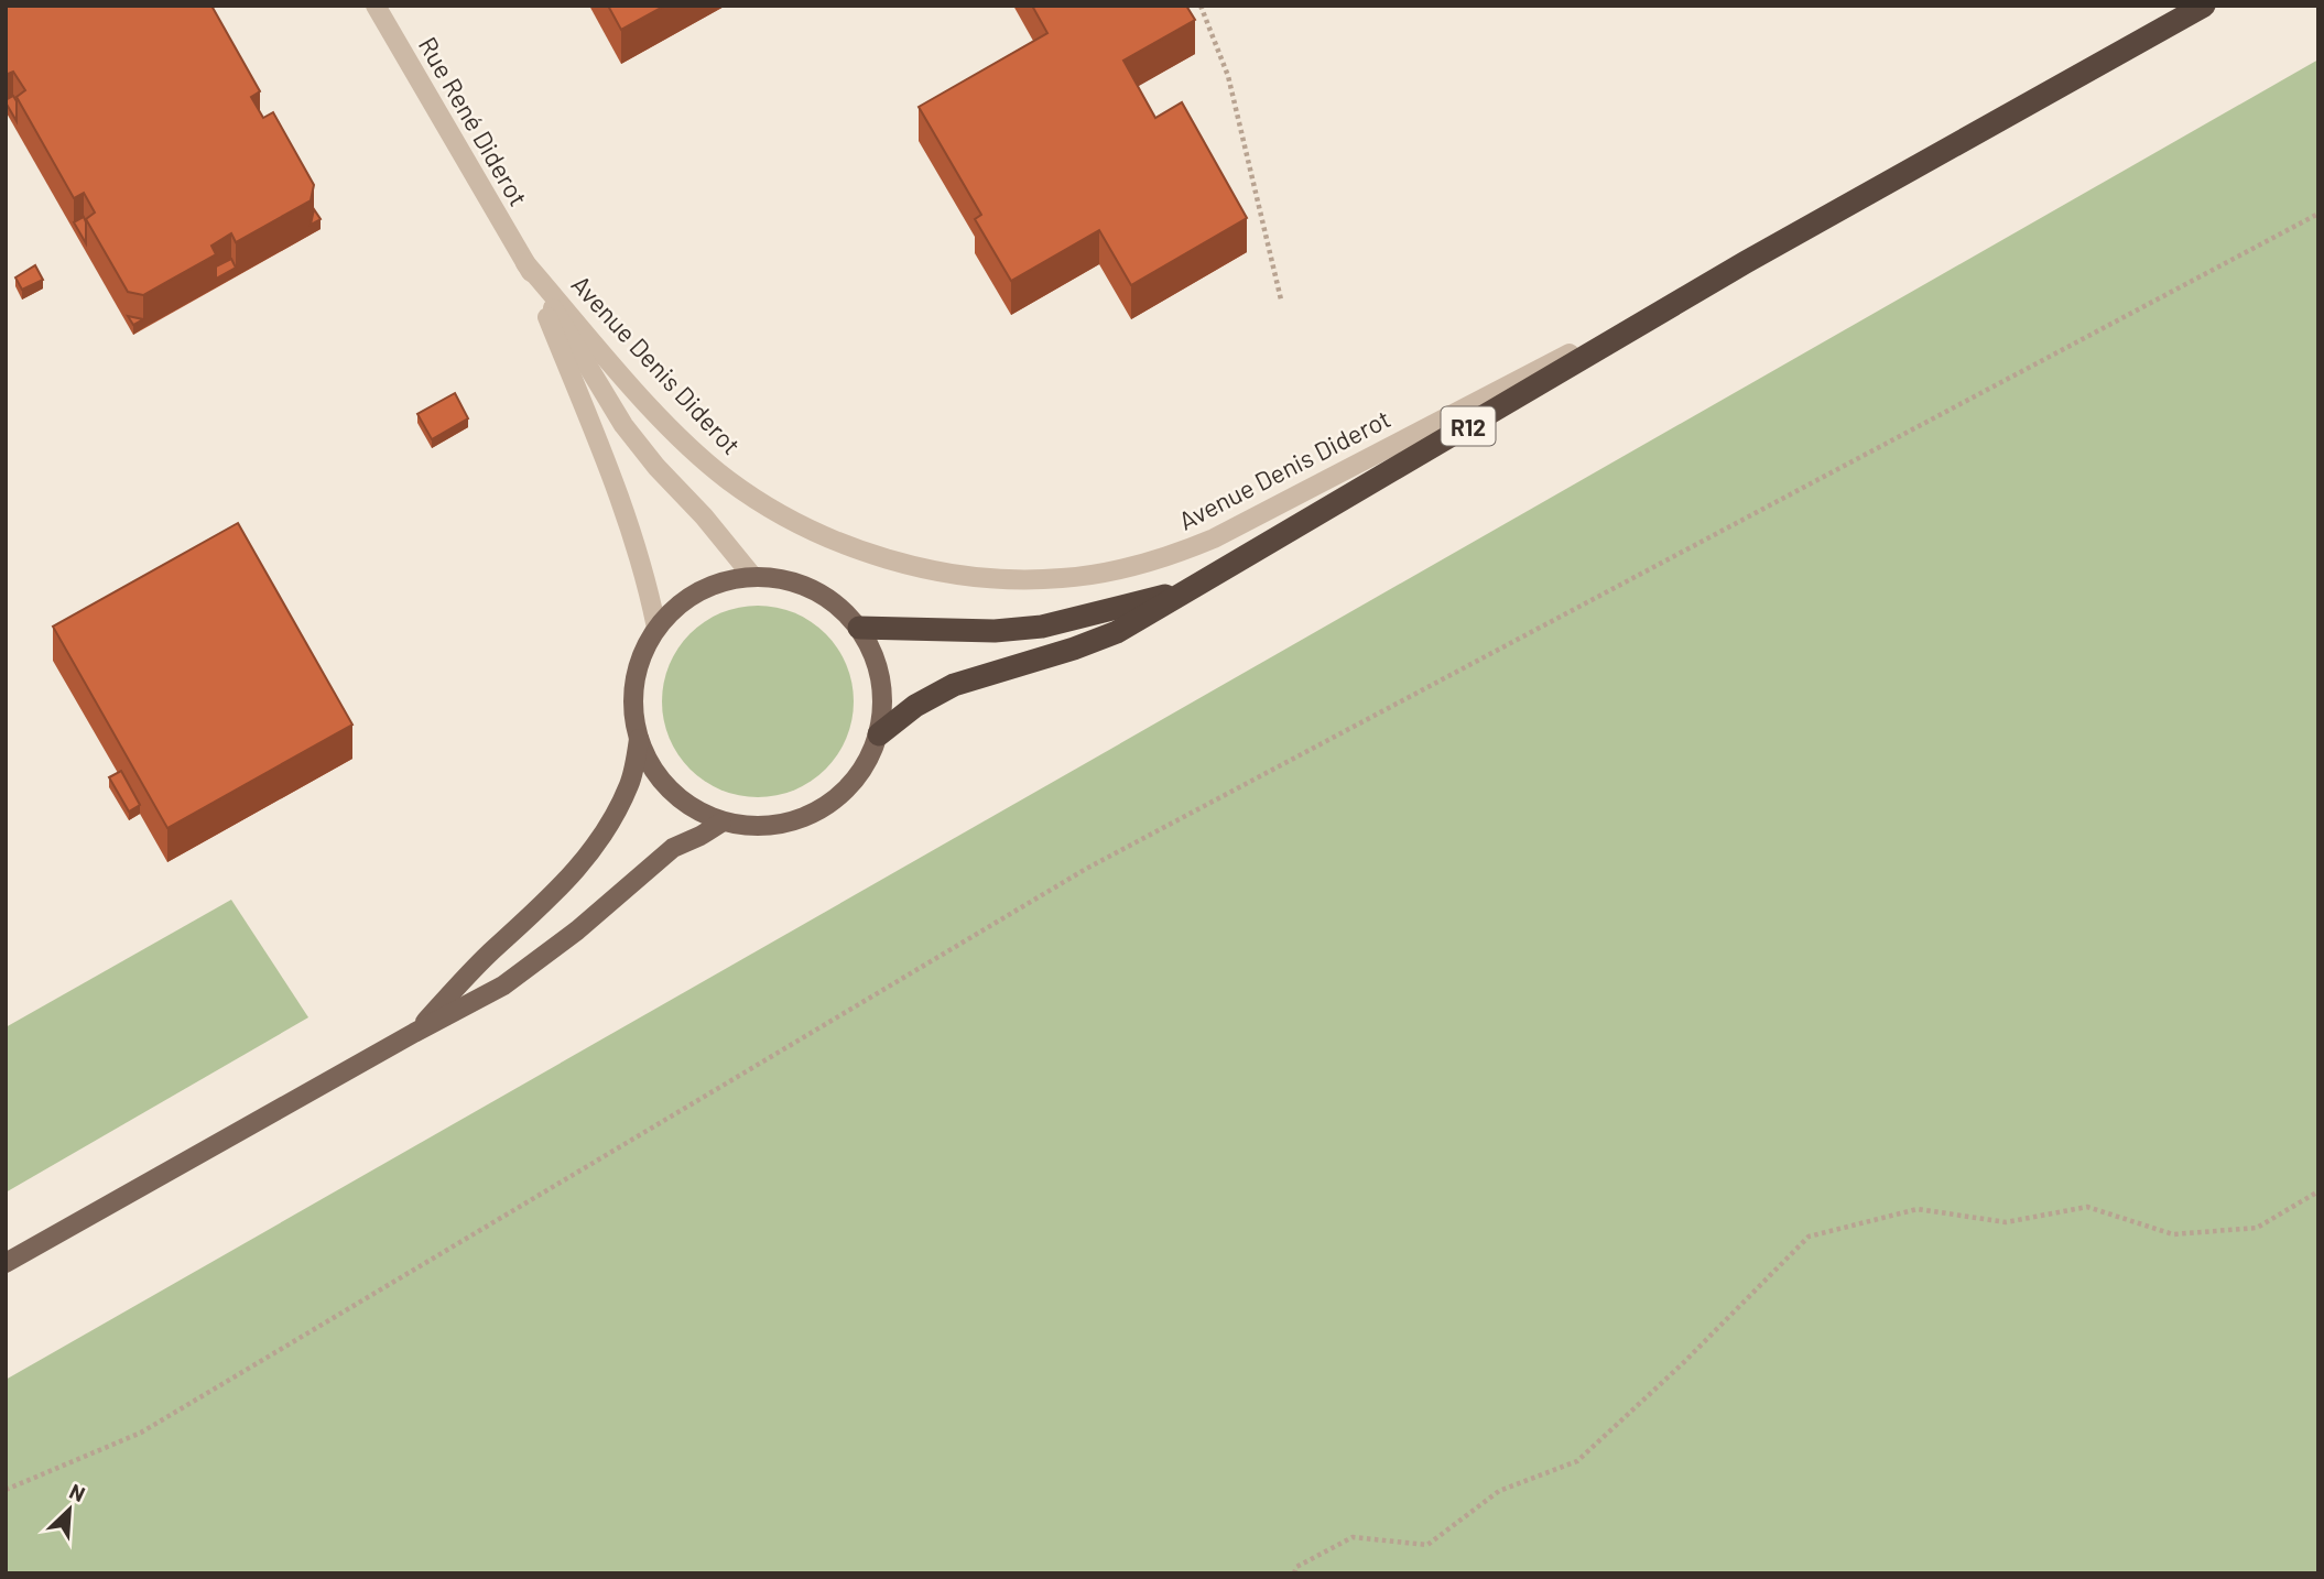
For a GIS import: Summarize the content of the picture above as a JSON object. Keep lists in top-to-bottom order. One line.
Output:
{"streets":{"highway":["R12"],"street":["Rue René Diderot","Avenue Denis Diderot"]},"crossings":[["Rue René Diderot","Avenue Denis Diderot"],["Avenue Denis Diderot","R12"]],"north":"top right"}
